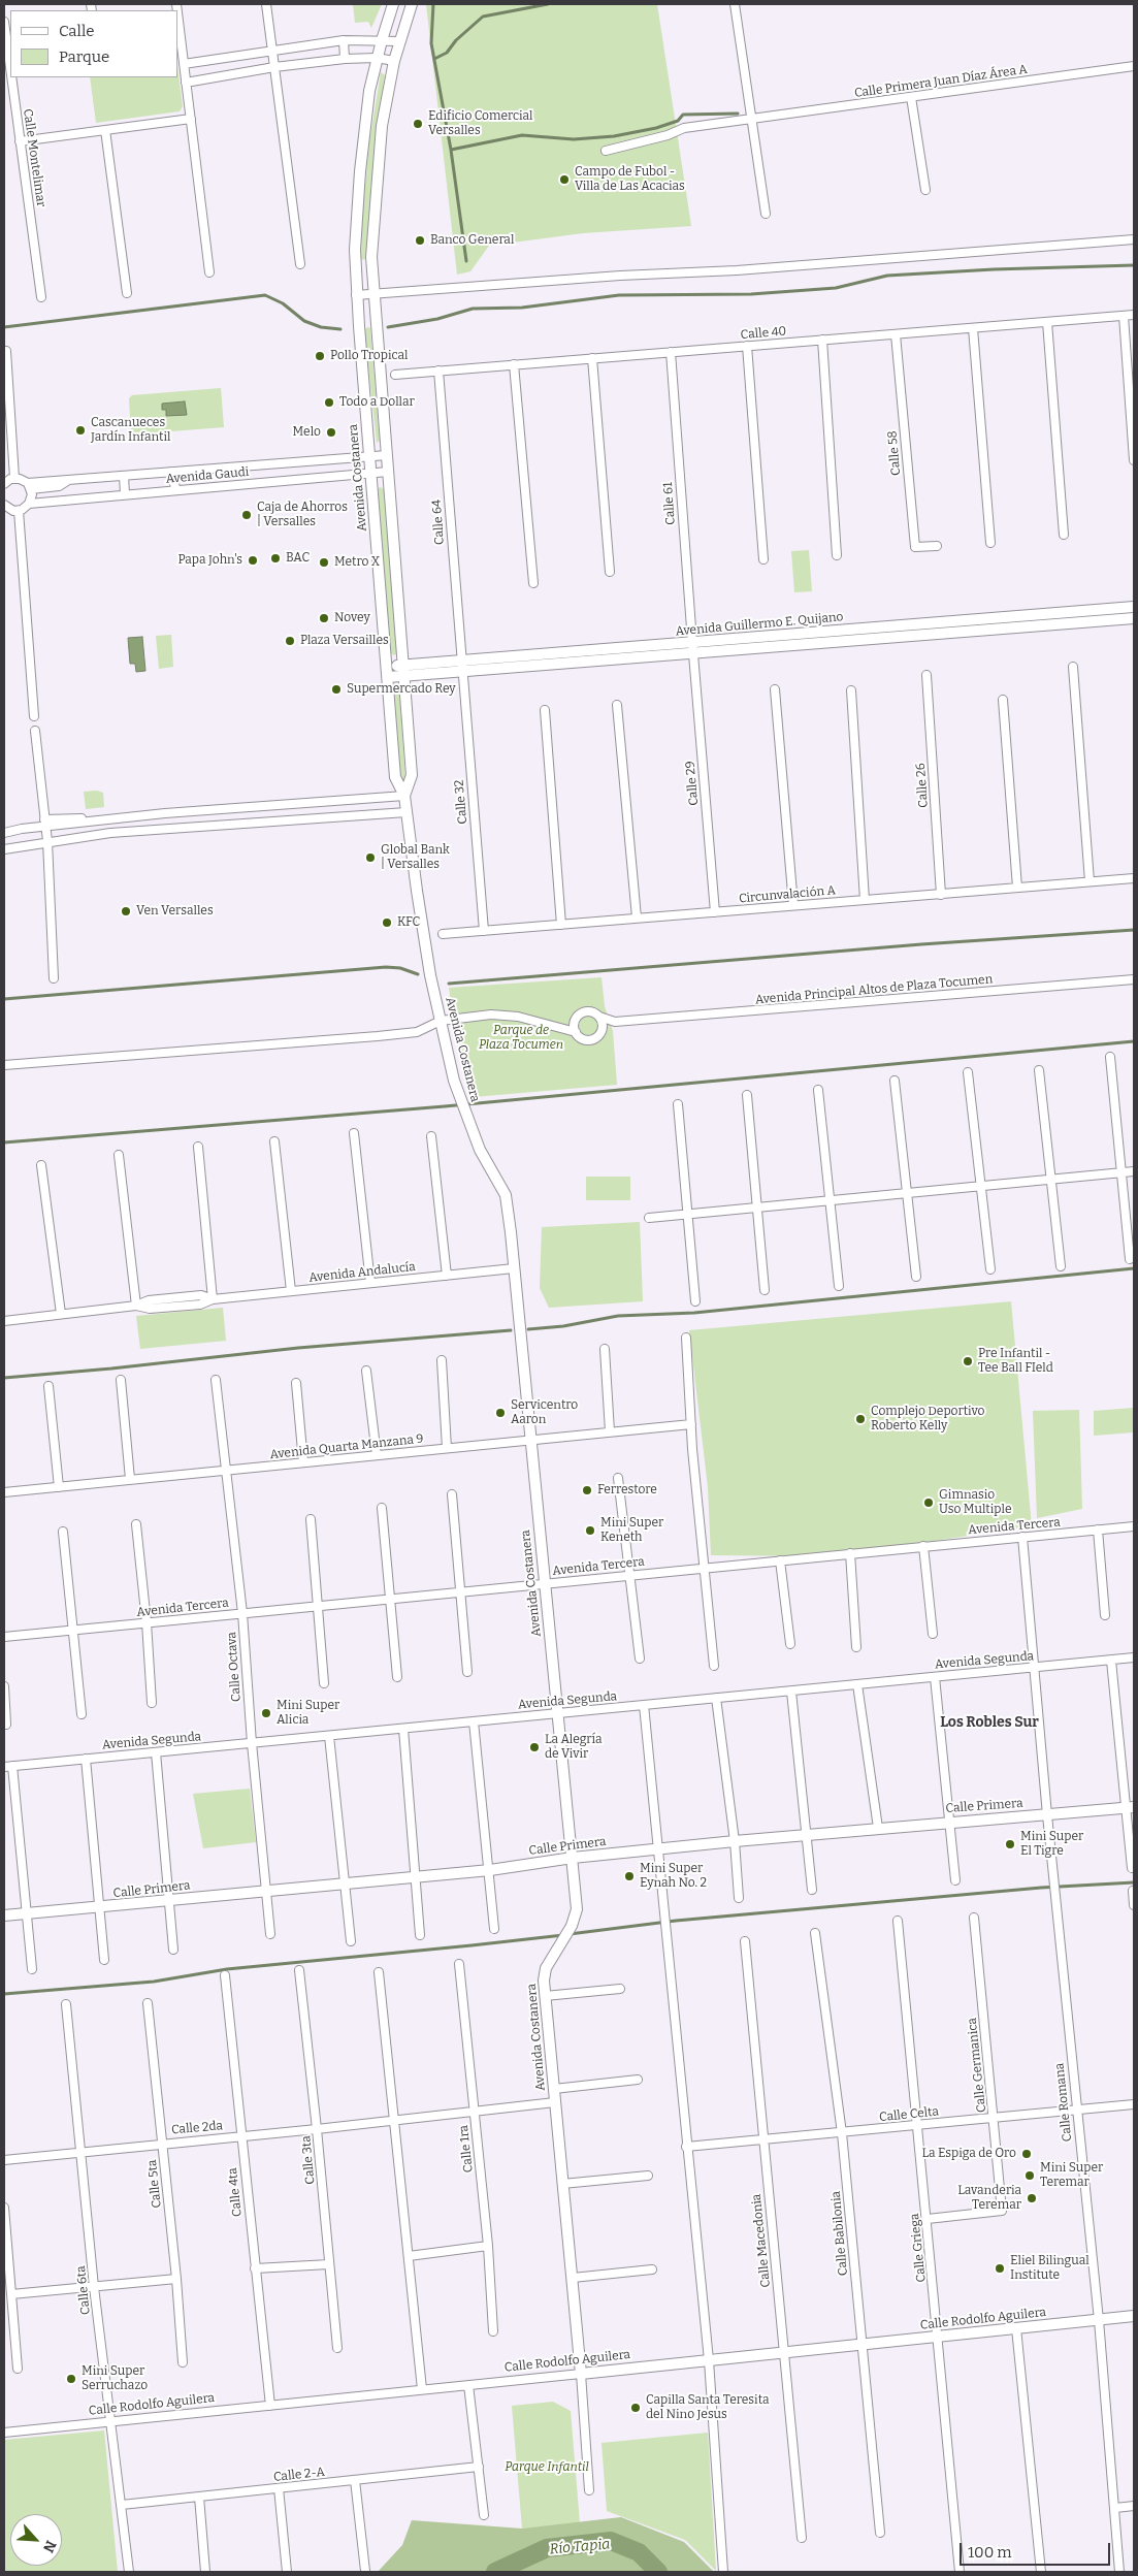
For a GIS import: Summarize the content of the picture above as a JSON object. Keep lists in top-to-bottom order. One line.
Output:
{"streets":{"street":["Calle Primera Juan Díaz Área A","Calle Montelimar","Calle 40","Calle 58","Avenida Gaudi","Avenida Costanera","Calle 61","Calle 64","Avenida Guillermo E. Quijano","Calle 29","Calle 26","Calle 32","Circunvalación A","Avenida Principal Altos de Plaza Tocumen","Avenida Andalucía","Avenida Quarta Manzana 9","Avenida Tercera","Avenida Segunda","Calle Octava","Calle Primera","Calle Germanica","Calle Romana","Calle Celta","Calle 2da","Calle 1ra","Calle 3ta","Calle 5ta","Calle 4ta","Calle Babilonia","Calle Macedonia","Calle Griega","Calle 6ta","Calle Rodolfo Aguilera","Calle 2-A"]},"crossings":[["Calle 40","Calle 58"],["Calle 40","Calle 61"],["Calle 40","Calle 64"],["Avenida Gaudi","Avenida Costanera"],["Avenida Costanera","Avenida Guillermo E. Quijano"],["Avenida Costanera","Avenida Andalucía"],["Avenida Costanera","Avenida Quarta Manzana 9"],["Avenida Costanera","Avenida Tercera"],["Avenida Costanera","Avenida Segunda"],["Avenida Costanera","Calle Primera"],["Avenida Costanera","Calle 2da"],["Avenida Costanera","Calle Rodolfo Aguilera"],["Calle 61","Avenida Guillermo E. Quijano"],["Calle 61","Calle 29"],["Calle 64","Avenida Guillermo E. Quijano"],["Calle 64","Calle 32"],["Avenida Guillermo E. Quijano","Calle 29"],["Avenida Guillermo E. Quijano","Calle 32"],["Calle 29","Circunvalación A"],["Calle 26","Circunvalación A"],["Calle 32","Circunvalación A"],["Avenida Quarta Manzana 9","Calle Octava"],["Avenida Tercera","Calle Octava"],["Avenida Tercera","Calle Romana"],["Avenida Segunda","Calle Octava"],["Avenida Segunda","Calle Romana"],["Calle Octava","Calle Primera"],["Calle Primera","Calle Romana"],["Calle Germanica","Calle Celta"],["Calle Germanica","Calle Griega"],["Calle Romana","Calle Celta"],["Calle Romana","Calle Rodolfo Aguilera"],["Calle Celta","Calle Babilonia"],["Calle Celta","Calle Macedonia"],["Calle Celta","Calle Griega"],["Calle 2da","Calle 1ra"],["Calle 2da","Calle 3ta"],["Calle 2da","Calle 5ta"],["Calle 2da","Calle 4ta"],["Calle 2da","Calle 6ta"],["Calle 4ta","Calle Rodolfo Aguilera"],["Calle Babilonia","Calle Rodolfo Aguilera"],["Calle Macedonia","Calle Rodolfo Aguilera"],["Calle Griega","Calle Rodolfo Aguilera"],["Calle 6ta","Calle Rodolfo Aguilera"],["Calle 6ta","Calle 2-A"]],"districts":["Los Robles Sur"],"water":["Río Tapia"],"parks":["Parque de Plaza Tocumen","Parque Infantil"],"places":["Edificio Comercial Versalles","Campo de Fubol - Villa de Las Acacias","Banco General","Pollo Tropical","Todo a Dollar","Cascanueces Jardín Infantil","Melo","Caja de Ahorros | Versalles","BAC","Papa John's","Metro X","Novey","Plaza Versailles","Supermercado Rey","Global Bank | Versalles","Ven Versalles","KFC","Pre Infantil - Tee Ball FIeld","Servicentro Aaron","Complejo Deportivo Roberto Kelly","Ferrestore","Gimnasio Uso Multiple","Mini Super Keneth","Mini Super Alicia","La Alegría de Vivir","Mini Super El Tigre","Mini Super Eynah No. 2","La Espiga de Oro","Mini Super Teremar","Lavanderia Teremar","Eliel Bilingual Institute","Mini Super Serruchazo","Capilla Santa Teresita del Nino Jesus"],"legend":["Calle","Parque"],"scale_bar":"100 m","north":"bottom right"}
